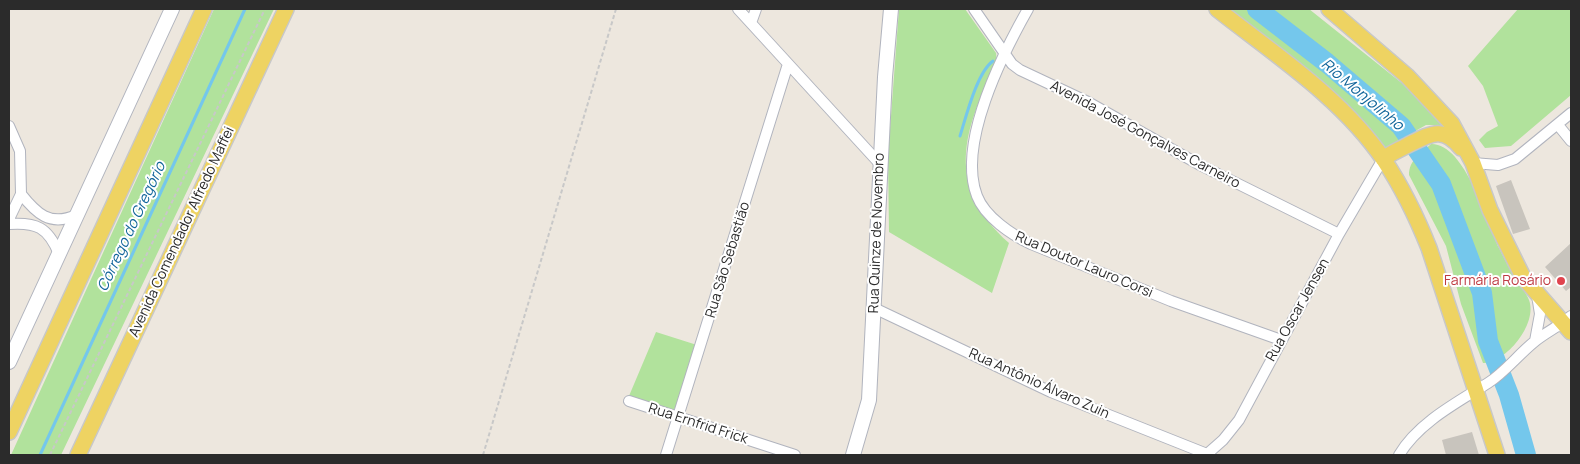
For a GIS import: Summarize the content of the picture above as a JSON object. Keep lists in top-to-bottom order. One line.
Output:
{"streets":{"main road":["Avenida Comendador Alfredo Maffei","Rua Quinze de Novembro"],"street":["Avenida José Gonçalves Carneiro","Rua São Sebastião","Rua Doutor Lauro Corsi","Rua Oscar Jensen","Rua Antônio Álvaro Zuin","Rua Ernfrid Frick"]},"crossings":[["Avenida José Gonçalves Carneiro","Rua Doutor Lauro Corsi"],["Avenida José Gonçalves Carneiro","Rua Oscar Jensen"],["Rua Quinze de Novembro","Rua Antônio Álvaro Zuin"],["Rua São Sebastião","Rua Ernfrid Frick"],["Rua Doutor Lauro Corsi","Rua Oscar Jensen"],["Rua Oscar Jensen","Rua Antônio Álvaro Zuin"]],"water":["Rio Monjolinho","Córrego do Gregório"],"places":["Farmária Rosário"]}
